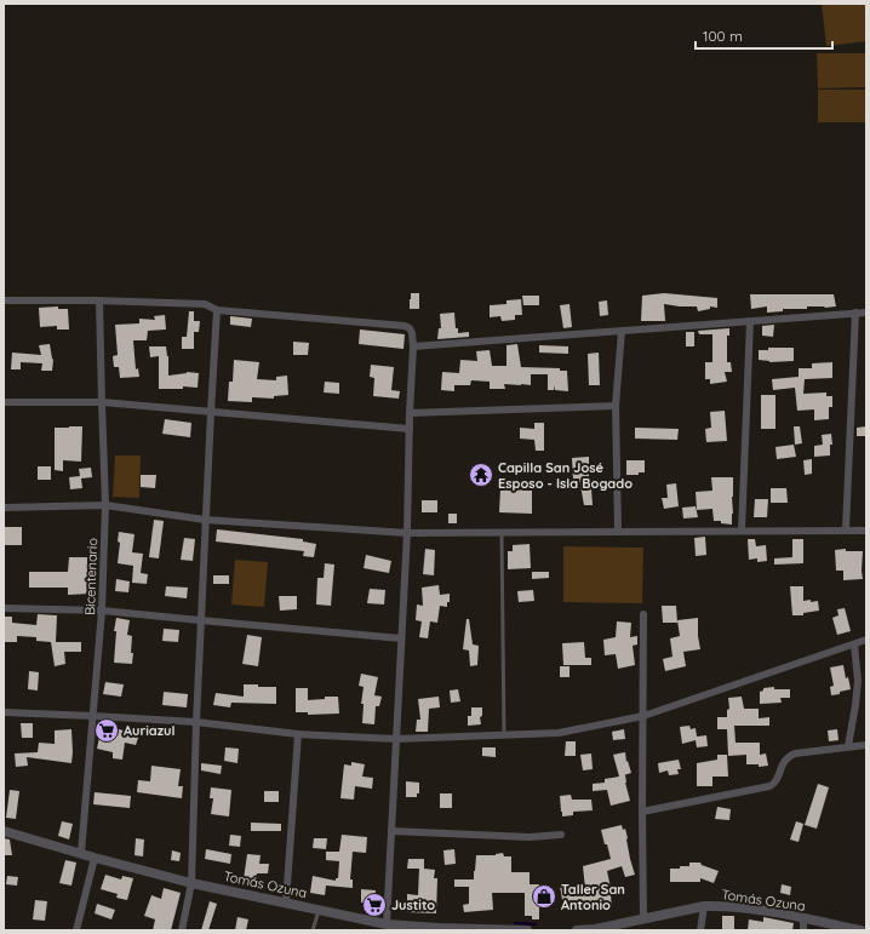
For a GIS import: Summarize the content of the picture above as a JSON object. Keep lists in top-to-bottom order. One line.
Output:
{"streets":{"street":["Bicentenario","Tomás Ozuna"]},"crossings":[["Bicentenario","Tomás Ozuna"]],"places":{"temple":["Capilla San José Esposo - Isla Bogado"],"supermarket":["Auriazul","Justito"],"shop":["Taller San Antonio"]},"scale_bar":"100 m"}
